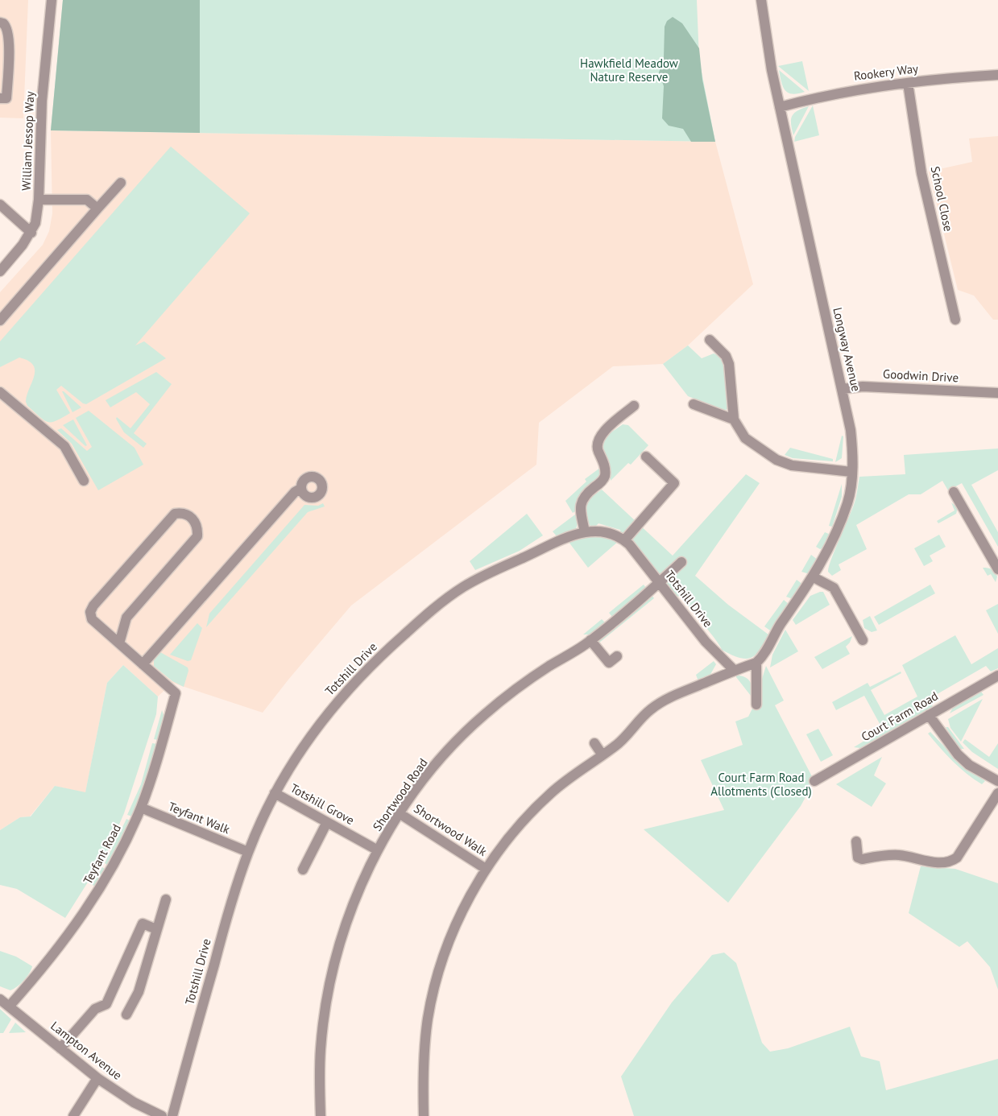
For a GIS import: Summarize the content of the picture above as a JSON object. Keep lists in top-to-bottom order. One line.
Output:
{"streets":{"street":["Rookery Way","William Jessop Way","School Close","Longway Avenue","Goodwin Drive","Totshill Drive","Court Farm Road","Shortwood Road","Totshill Grove","Teyfant Walk","Shortwood Walk","Teyfant Road","Lampton Avenue"]},"crossings":[["Rookery Way","School Close"],["Rookery Way","Longway Avenue"],["Longway Avenue","Goodwin Drive"],["Totshill Drive","Shortwood Road"],["Totshill Drive","Totshill Grove"],["Totshill Drive","Teyfant Walk"],["Shortwood Road","Totshill Grove"],["Shortwood Road","Shortwood Walk"],["Teyfant Walk","Teyfant Road"],["Teyfant Road","Lampton Avenue"]],"parks":["Hawkfield Meadow Nature Reserve","Court Farm Road Allotments (Closed)"]}
